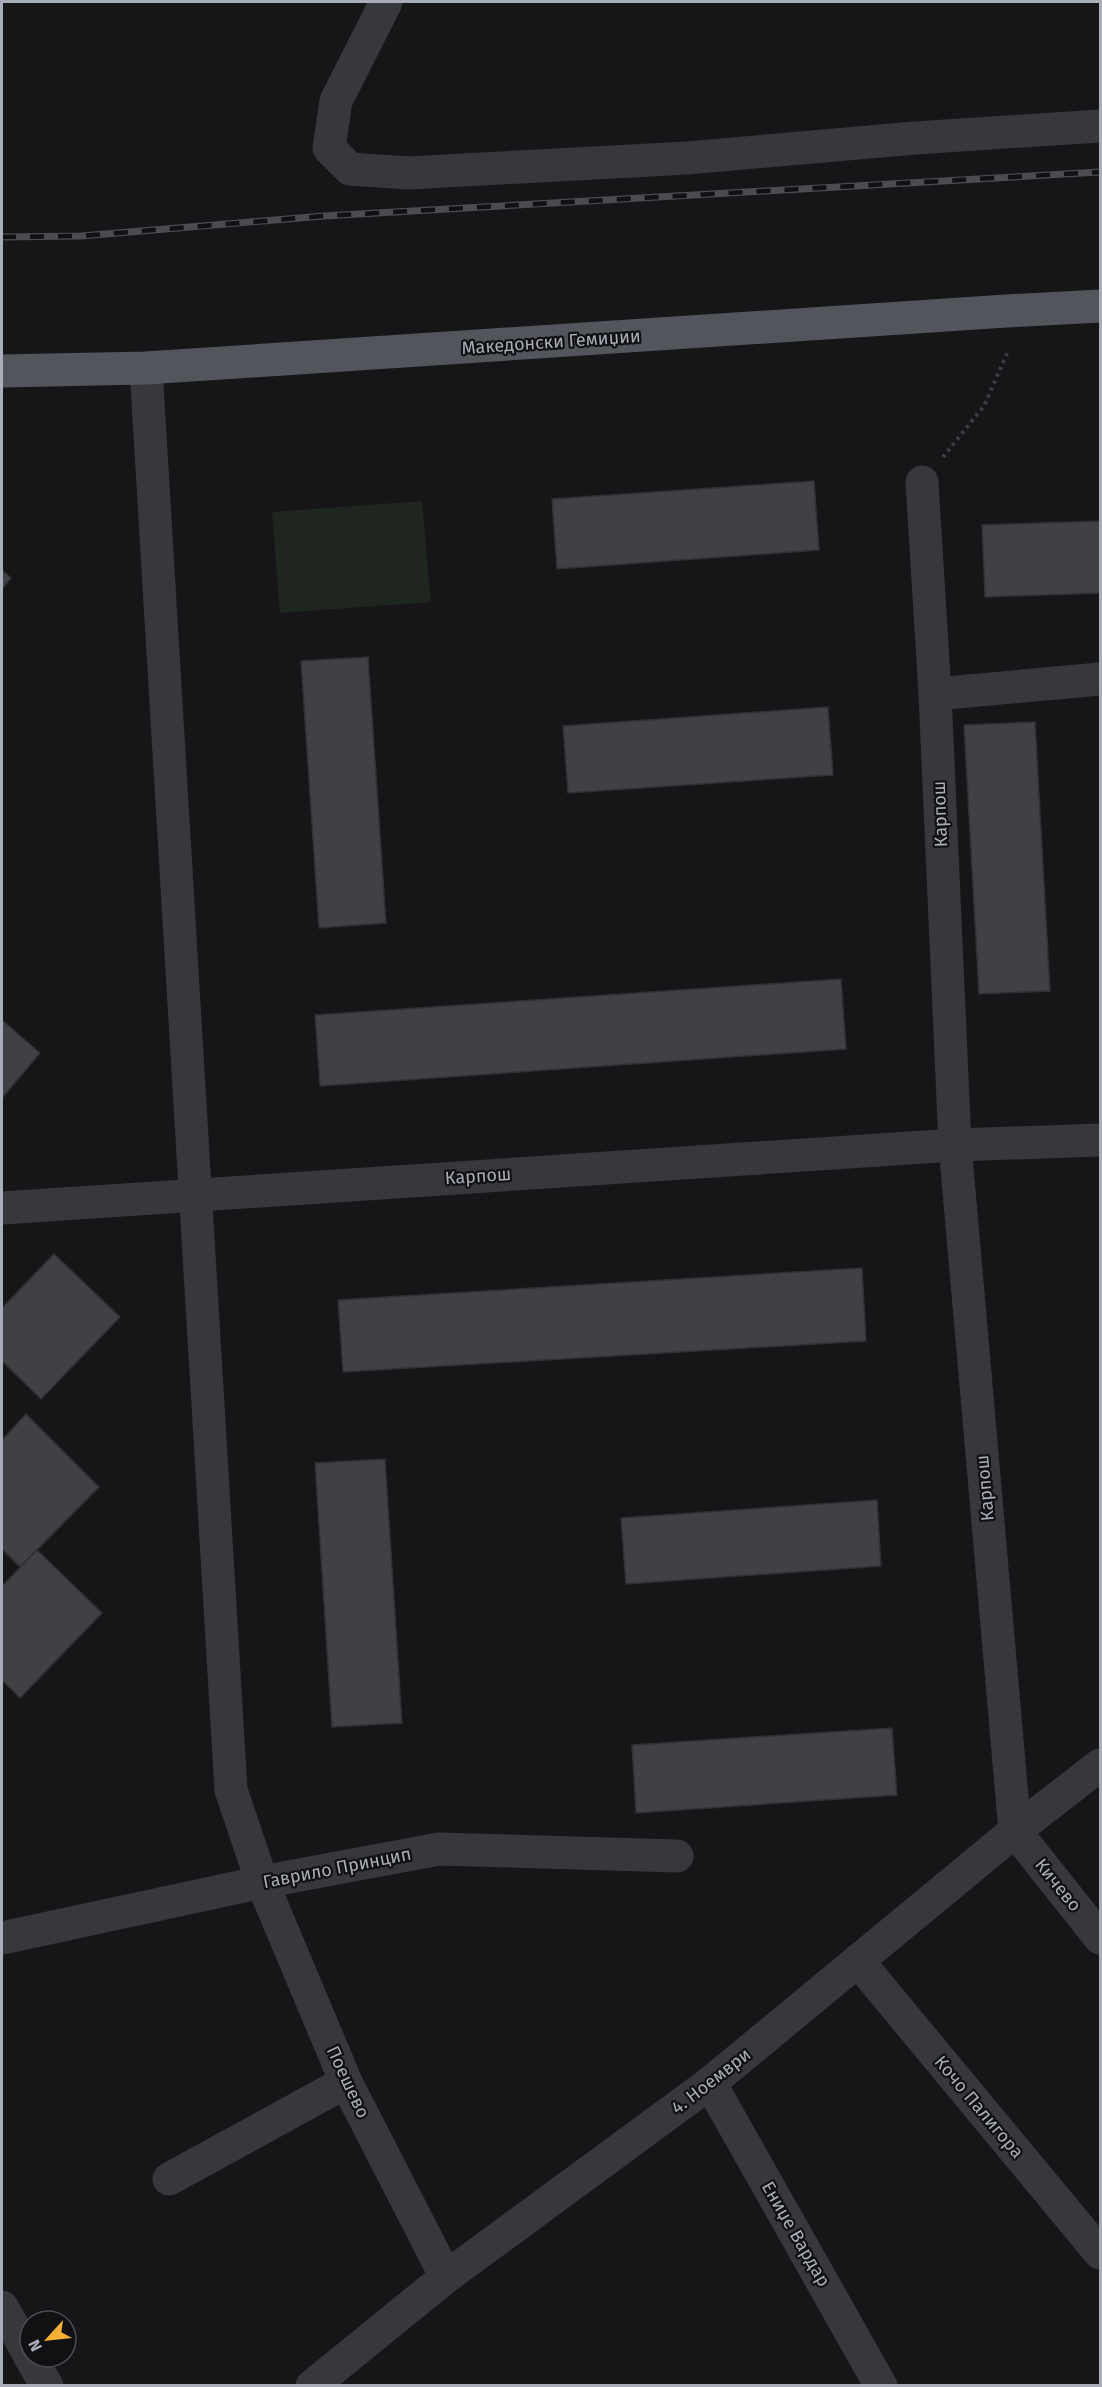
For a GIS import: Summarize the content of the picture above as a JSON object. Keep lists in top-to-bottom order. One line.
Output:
{"streets":{"main road":["Македонски Гемиџии"],"street":["Карпош","Гаврило Принцип","Кичево","4. Ноември","Поешево","Кочо Палигора","Ениџе Вардар"]},"crossings":[["Македонски Гемиџии","Поешево"],["Карпош","Кичево"],["Карпош","4. Ноември"],["Карпош","Поешево"],["Гаврило Принцип","Поешево"],["Кичево","4. Ноември"],["4. Ноември","Поешево"],["4. Ноември","Кочо Палигора"],["4. Ноември","Ениџе Вардар"]],"north":"bottom left"}
